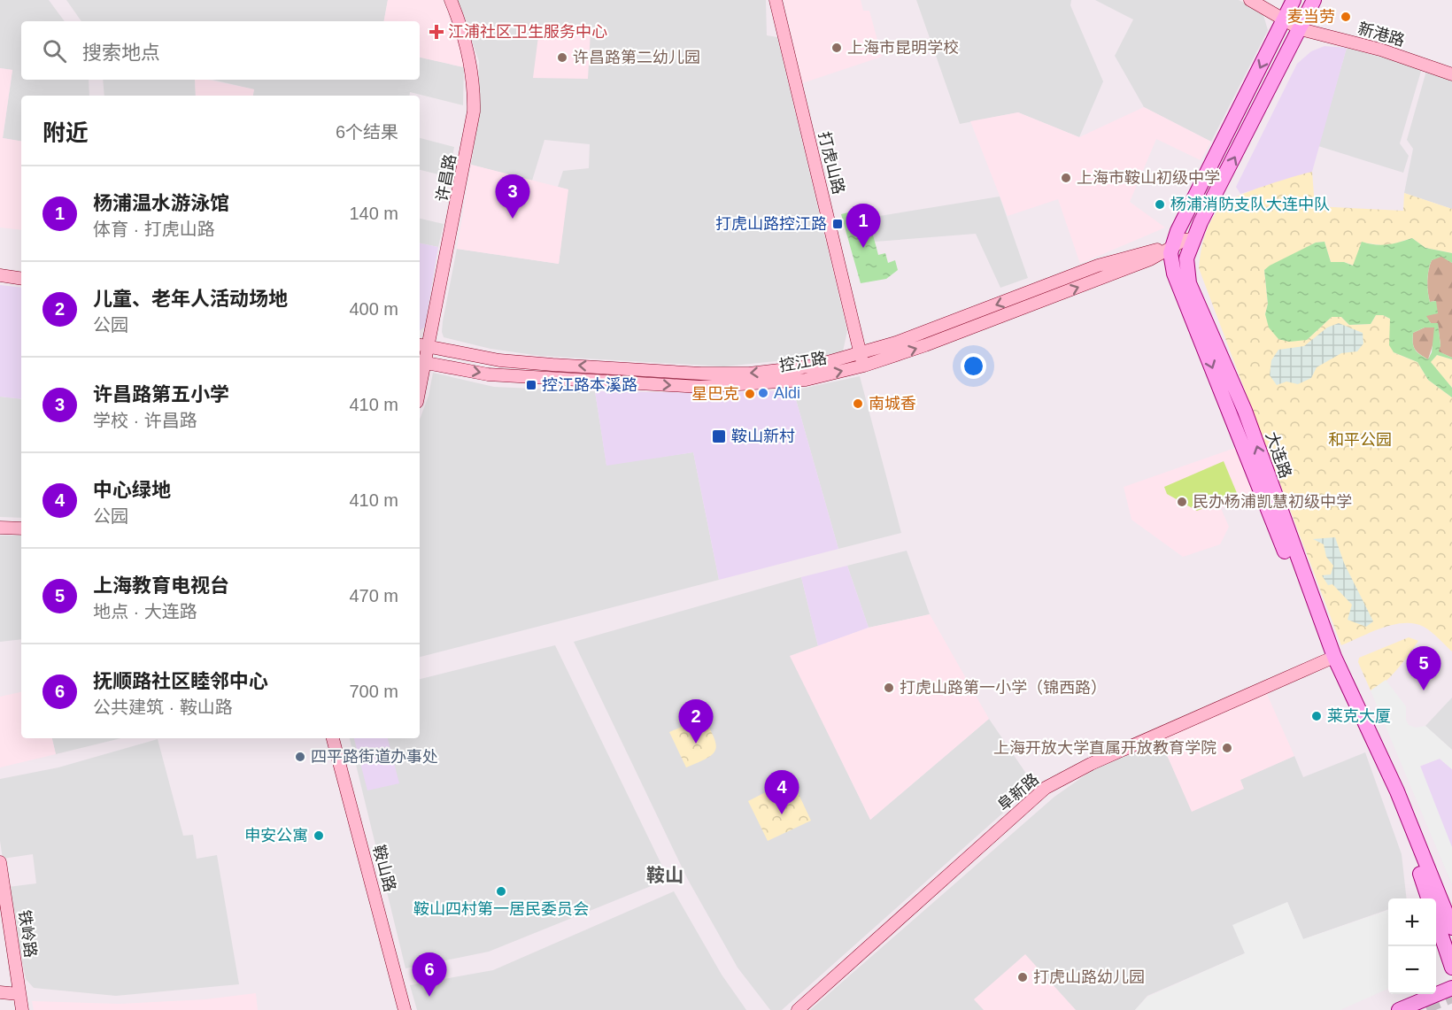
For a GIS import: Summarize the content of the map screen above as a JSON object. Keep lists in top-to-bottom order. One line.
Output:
{"streets":{"main road":["大连路"],"street":["新港路","打虎山路","许昌路","控江路","阜新路","鞍山路","铁岭路"]},"crossings":[["新港路","大连路"],["打虎山路","控江路"],["许昌路","控江路"],["控江路","大连路"],["大连路","阜新路"]],"districts":["鞍山"],"parks":["和平公园"],"places":{"other":["麦当劳","上海市昆明学校","许昌路第二幼儿园","上海市鞍山初级中学","杨浦消防支队大连中队","Aldi","星巴克","南城香","民办杨浦凯慧初级中学","打虎山路第一小学（锦西路）","莱克大厦","上海开放大学直属开放教育学院","四平路街道办事处","申安公寓","鞍山四村第一居民委员会","打虎山路幼儿园"],"health":["江浦社区卫生服务中心"],"transit":["打虎山路控江路","控江路本溪路","鞍山新村"]},"page":{"search":"搜索地点","heading":["附近","6个结果"],"list":[{"mark":"1","name":"杨浦温水游泳馆","note":"体育 · 打虎山路","value":"140 m"},{"mark":"2","name":"儿童、老年人活动场地","note":"公园","value":"400 m"},{"mark":"3","name":"许昌路第五小学","note":"学校 · 许昌路","value":"410 m"},{"mark":"4","name":"中心绿地","note":"公园","value":"410 m"},{"mark":"5","name":"上海教育电视台","note":"地点 · 大连路","value":"470 m"},{"mark":"6","name":"抚顺路社区睦邻中心","note":"公共建筑 · 鞍山路","value":"700 m"}],"pins":["3","1","5","2","4","6"],"map_buttons":["+","−"]}}
